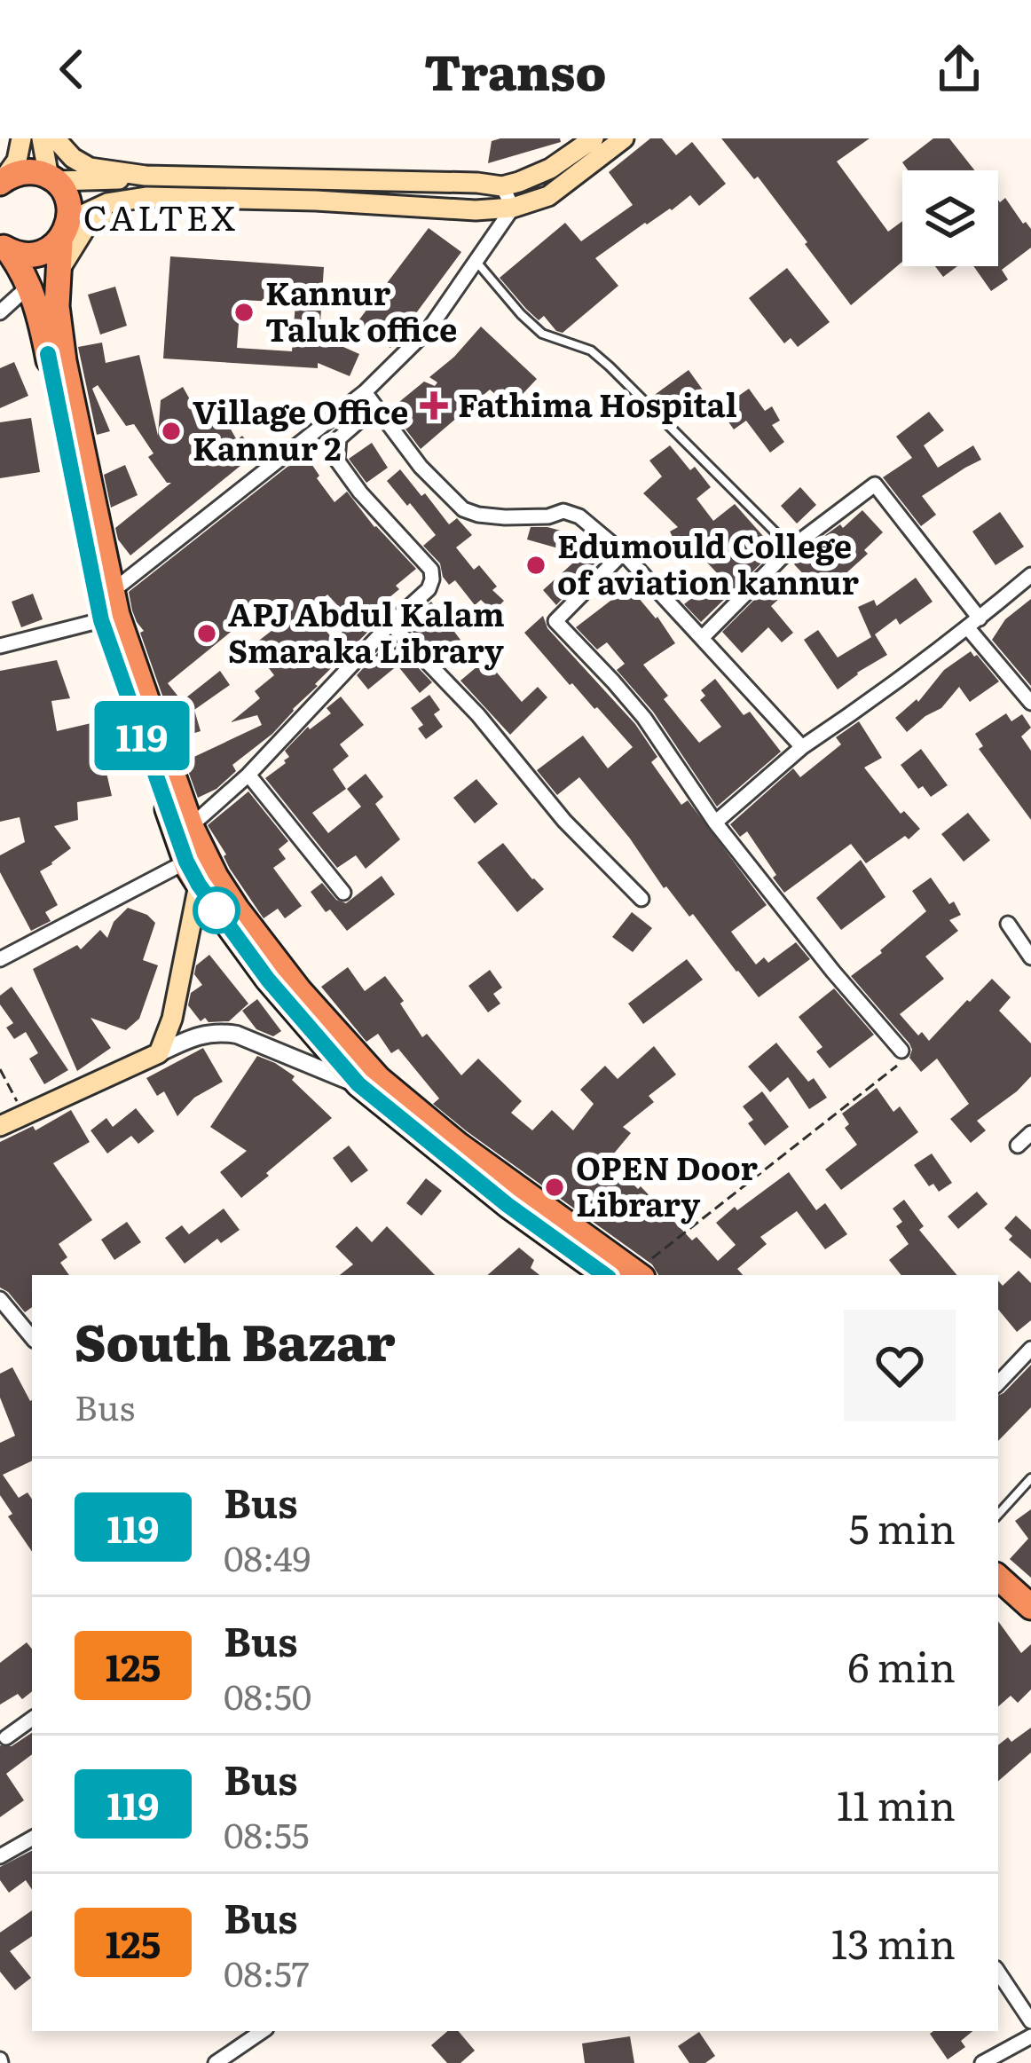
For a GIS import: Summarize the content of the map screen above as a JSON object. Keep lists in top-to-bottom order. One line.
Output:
{"districts":["CALTEX"],"places":{"other":["Kannur Taluk office","Village Office Kannur 2","Edumould College of aviation kannur","APJ Abdul Kalam Smaraka Library","OPEN Door Library"],"health":["Fathima Hospital"]},"lines":["bus line 119"],"page":{"header":"Transo","on_map":"119","heading":["South Bazar","Bus"],"list":[{"mark":"119","name":"Bus","note":"08:49","value":"5 min"},{"mark":"125","name":"Bus","note":"08:50","value":"6 min"},{"mark":"119","name":"Bus","note":"08:55","value":"11 min"},{"mark":"125","name":"Bus","note":"08:57","value":"13 min"}]}}
